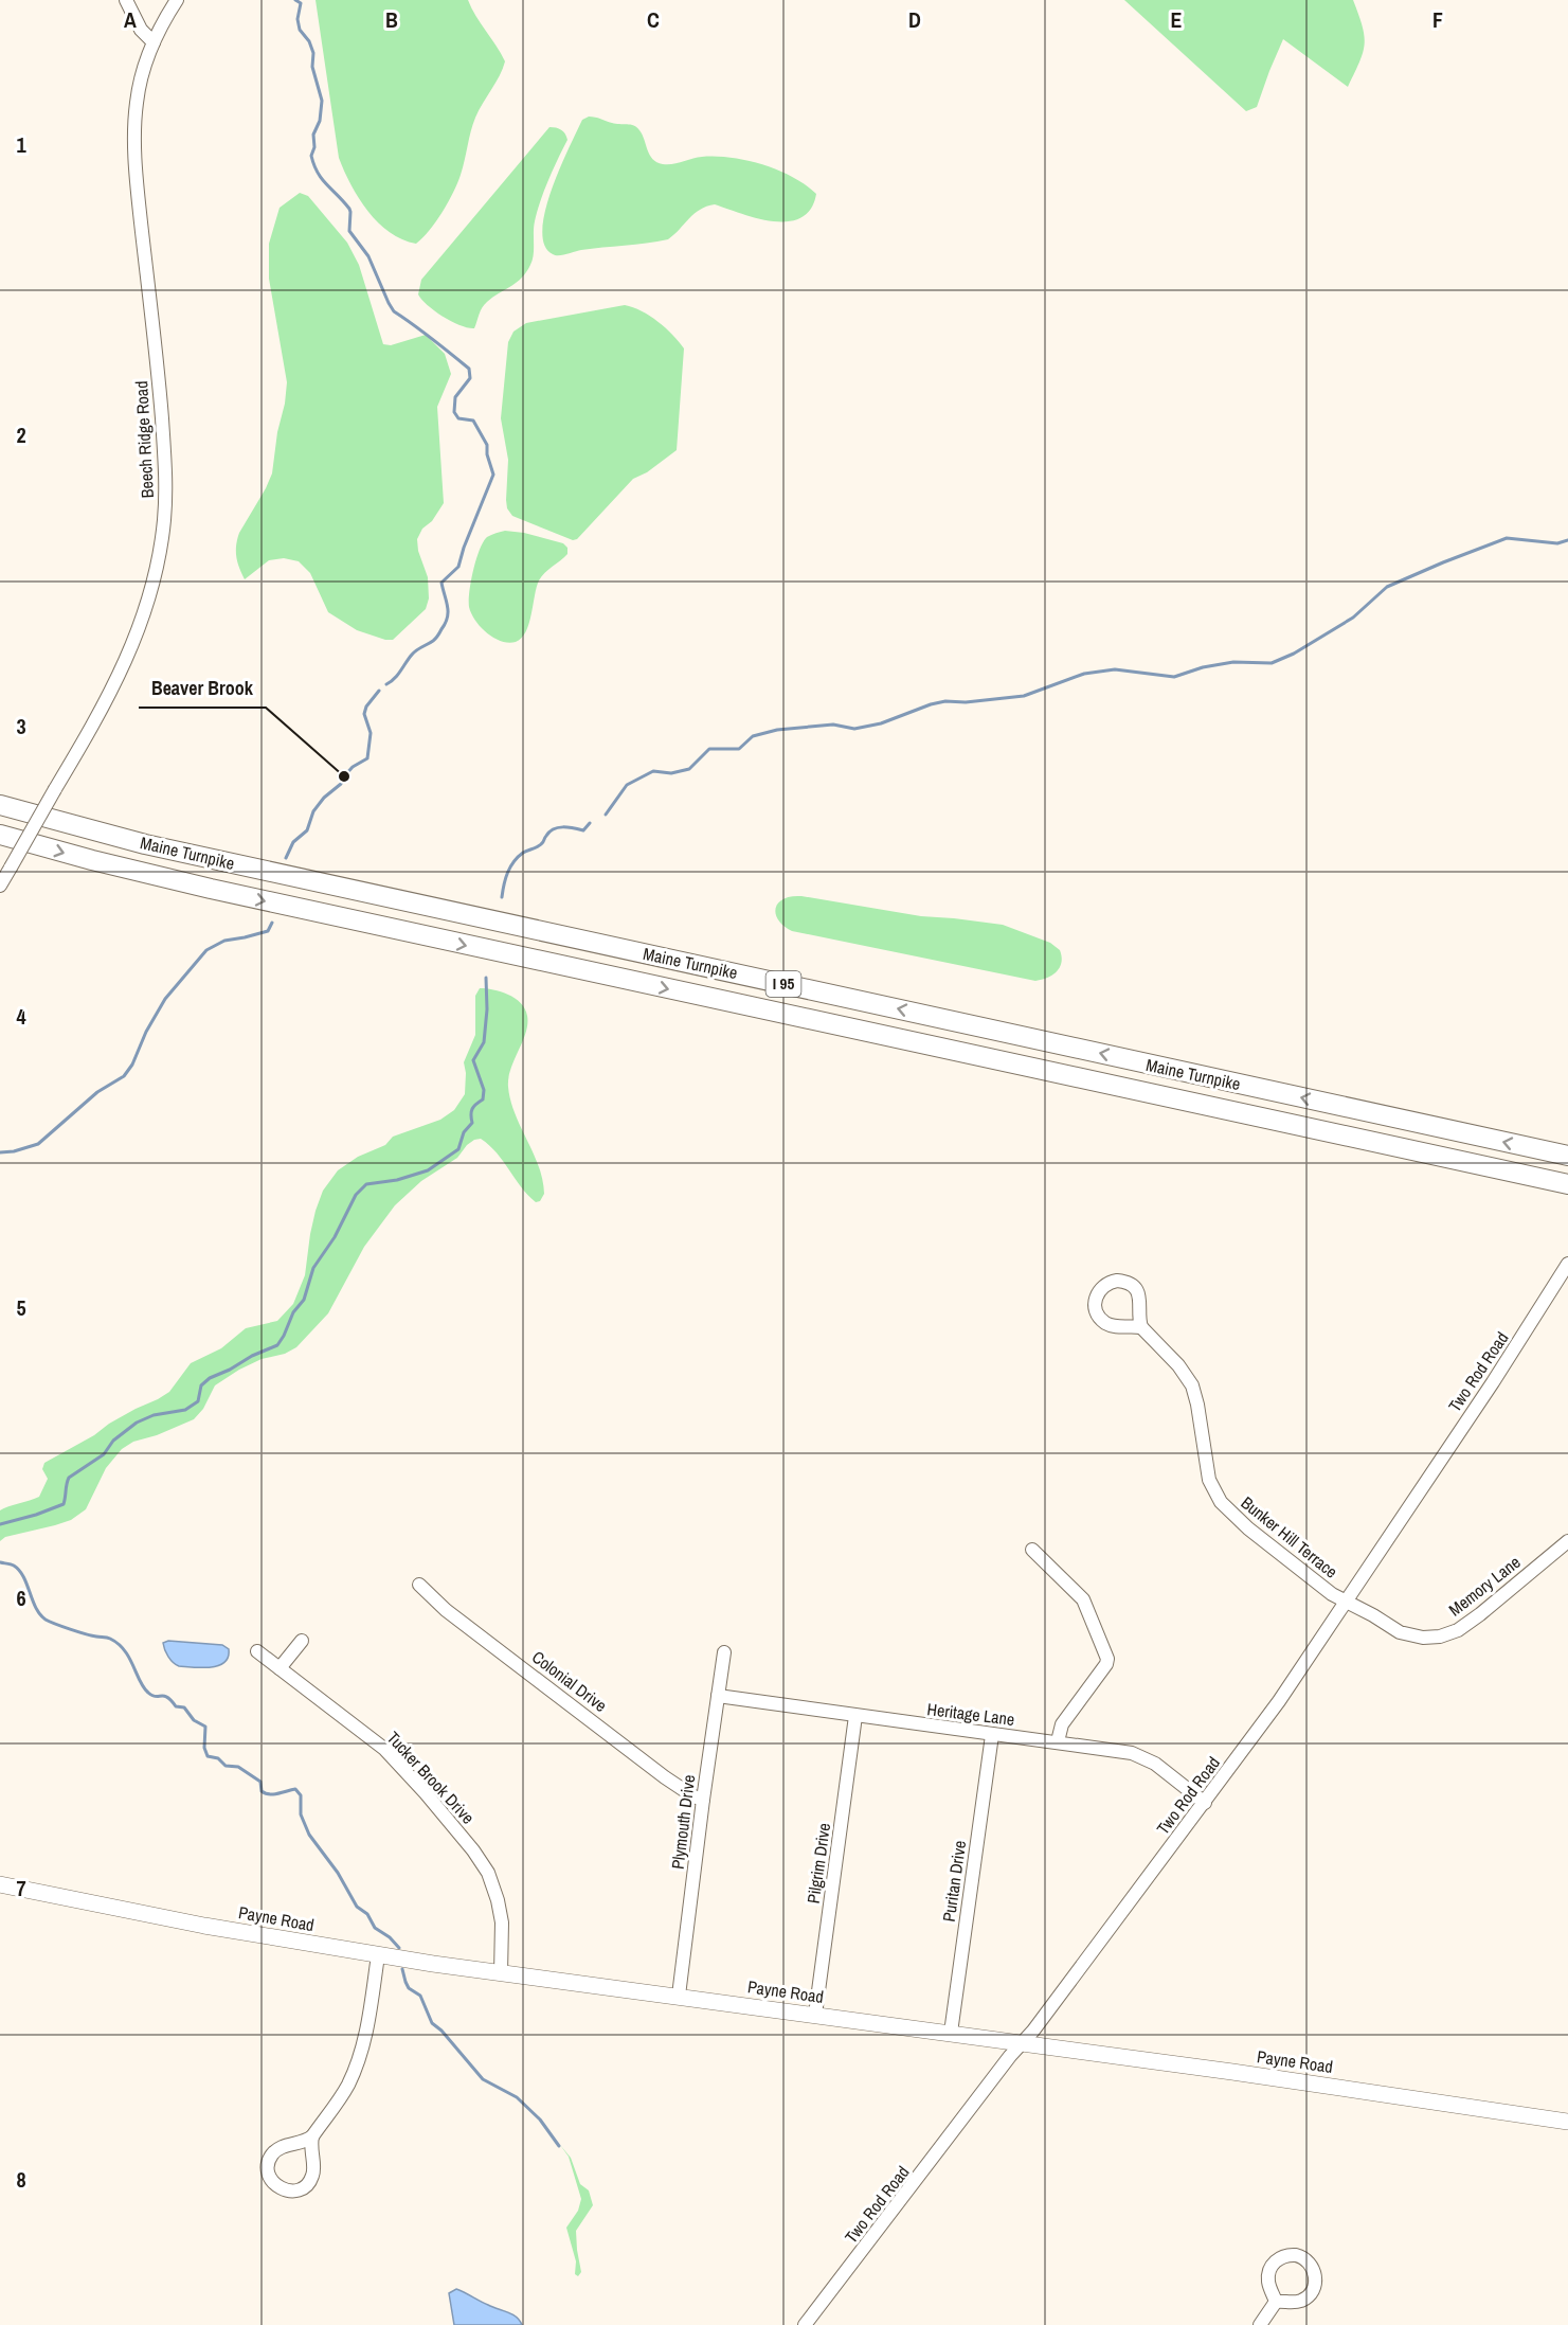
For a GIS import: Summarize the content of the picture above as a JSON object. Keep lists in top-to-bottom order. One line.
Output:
{"streets":{"highway":["Maine Turnpike","I 95"],"main road":["Payne Road"],"street":["Beech Ridge Road","Two Rod Road","Bunker Hill Terrace","Memory Lane","Colonial Drive","Heritage Lane","Tucker Brook Drive","Plymouth Drive","Pilgrim Drive","Puritan Drive"]},"crossings":[["Two Rod Road","Bunker Hill Terrace"],["Two Rod Road","Memory Lane"],["Two Rod Road","Heritage Lane"],["Two Rod Road","Payne Road"],["Bunker Hill Terrace","Memory Lane"],["Colonial Drive","Plymouth Drive"],["Heritage Lane","Plymouth Drive"],["Heritage Lane","Pilgrim Drive"],["Heritage Lane","Puritan Drive"],["Tucker Brook Drive","Payne Road"],["Plymouth Drive","Payne Road"],["Pilgrim Drive","Payne Road"],["Puritan Drive","Payne Road"]],"places":["Beaver Brook"],"grid":{"columns":["A","B","C","D","E","F"],"rows":["1","2","3","4","5","6","7","8"]}}
